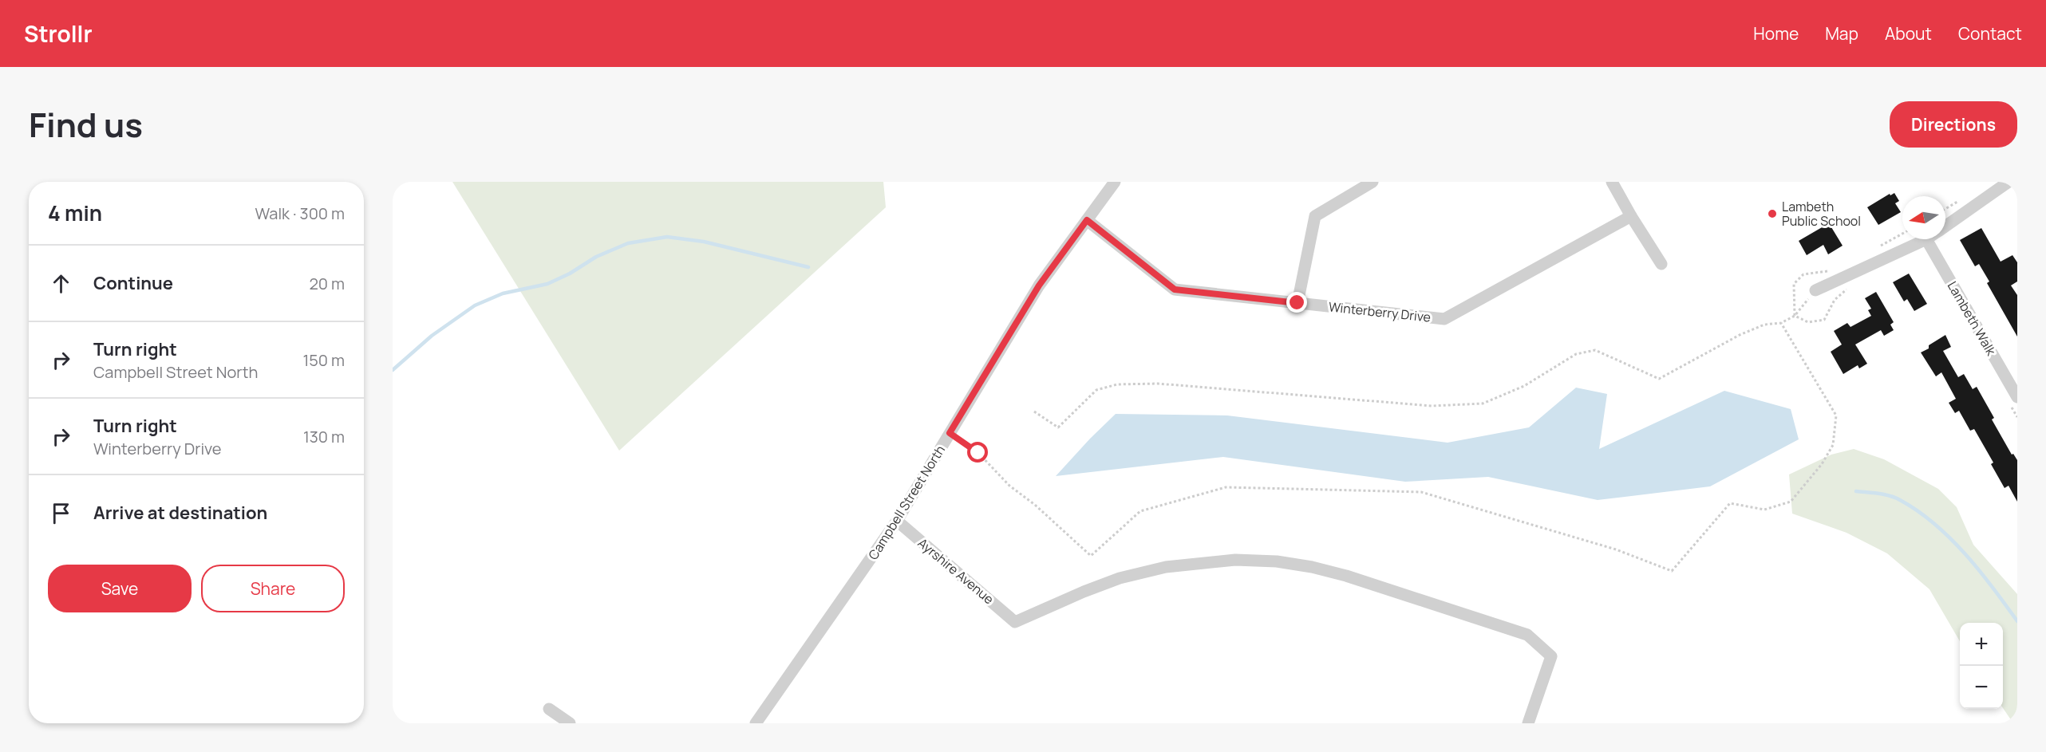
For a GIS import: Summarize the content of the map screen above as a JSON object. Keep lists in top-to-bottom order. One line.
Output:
{"streets":{"street":["Winterberry Drive","Lambeth Walk","Campbell Street North","Ayrshire Avenue"]},"crossings":[["Winterberry Drive","Campbell Street North"],["Campbell Street North","Ayrshire Avenue"]],"places":["Lambeth Public School"],"north":"left","page":{"header":"Strollr","nav":["Home","Map","About","Contact"],"title":"Find us","buttons":["Directions",["Save","Share"]],"heading":["4 min","Walk · 300 m"],"list":[["Continue","20 m"],["Turn right","Campbell Street North","150 m"],["Turn right","Winterberry Drive","130 m"],"Arrive at destination"],"map_buttons":["+","−"]}}
